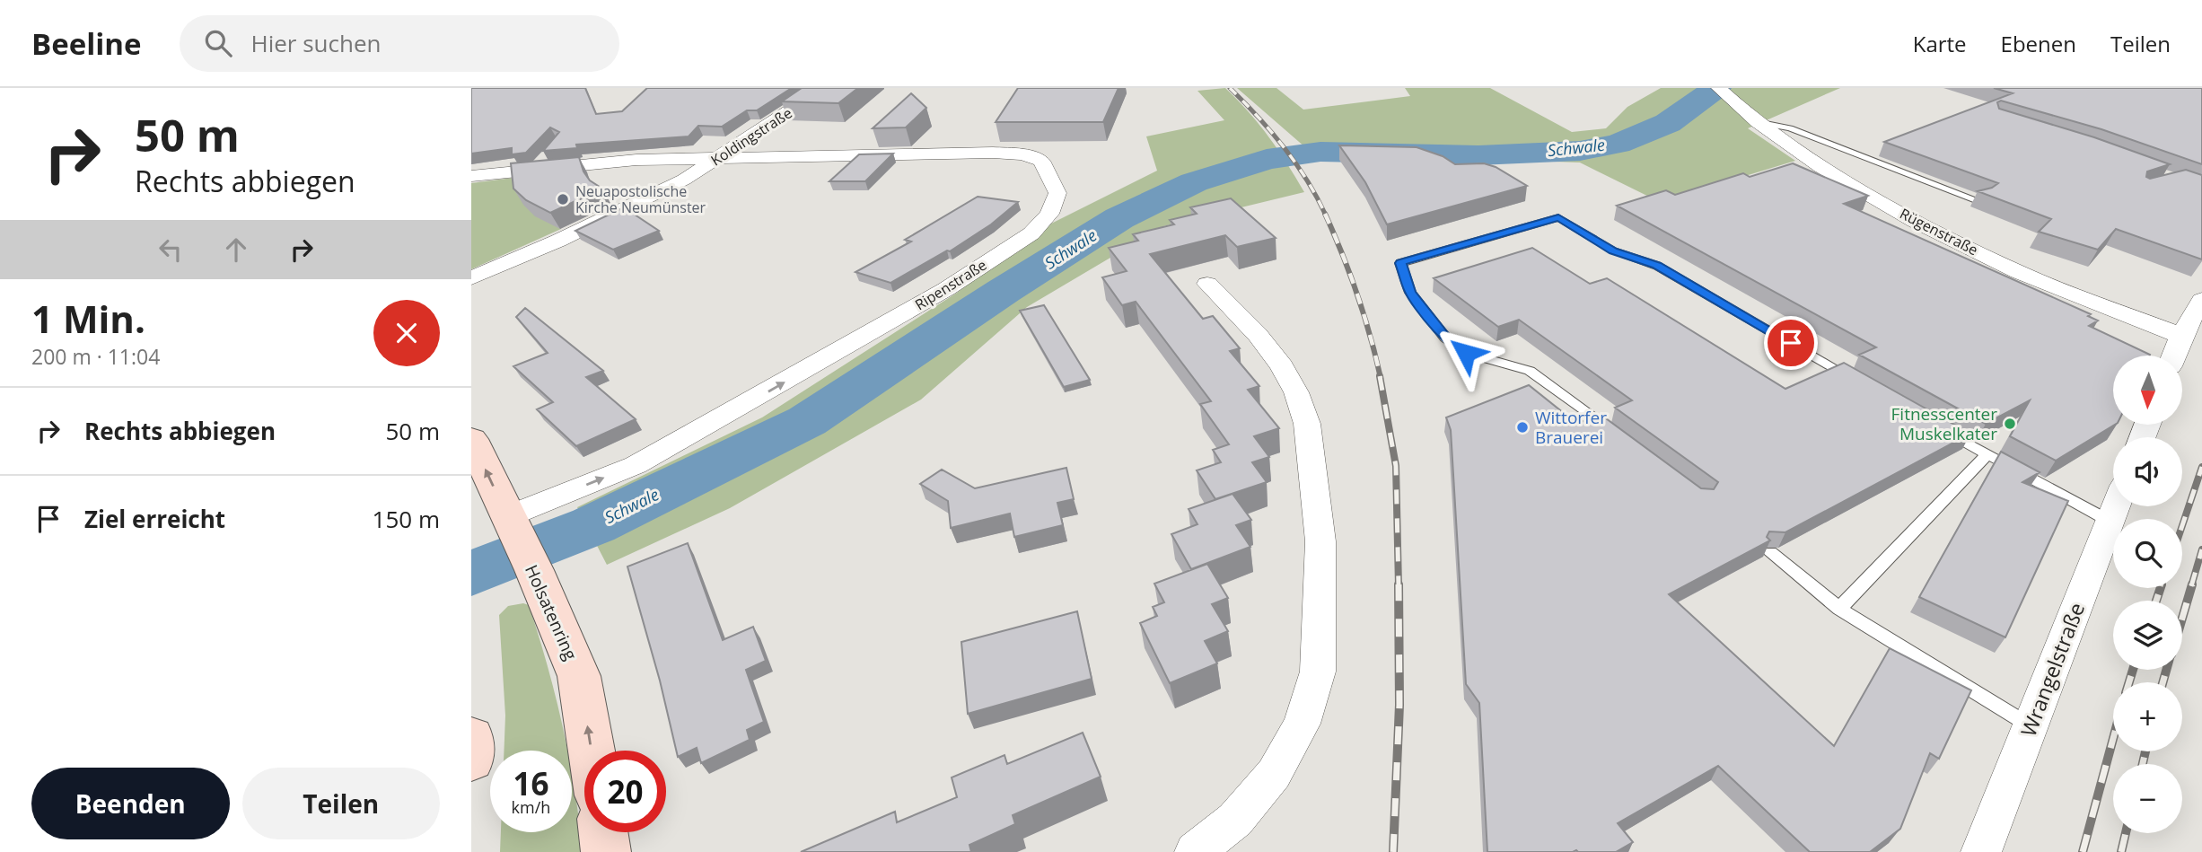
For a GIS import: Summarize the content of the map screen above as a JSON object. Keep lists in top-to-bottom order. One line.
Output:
{"streets":{"main road":["Holsatenring"],"street":["Koldingstraße","Rügenstraße","Ripenstraße","Wrangelstraße"]},"crossings":[["Koldingstraße","Ripenstraße"],["Ripenstraße","Holsatenring"]],"one_way":["Holsatenring"],"water":["Schwale"],"places":["Neuapostolische Kirche Neumünster","Fitnesscenter Muskelkater","Wittorfer Brauerei"],"north":"bottom","page":{"header":"Beeline","search":"Hier suchen","nav":["Karte","Ebenen","Teilen"],"turn":["50 m","Rechts abbiegen"],"heading":["1 Min.","200 m · 11:04"],"map_buttons":["+","−"],"list":[{"name":"Rechts abbiegen","value":"50 m"},{"name":"Ziel erreicht","value":"150 m"}],"speed":"16 km/h","limit":"20","buttons":["Beenden","Teilen"]}}
